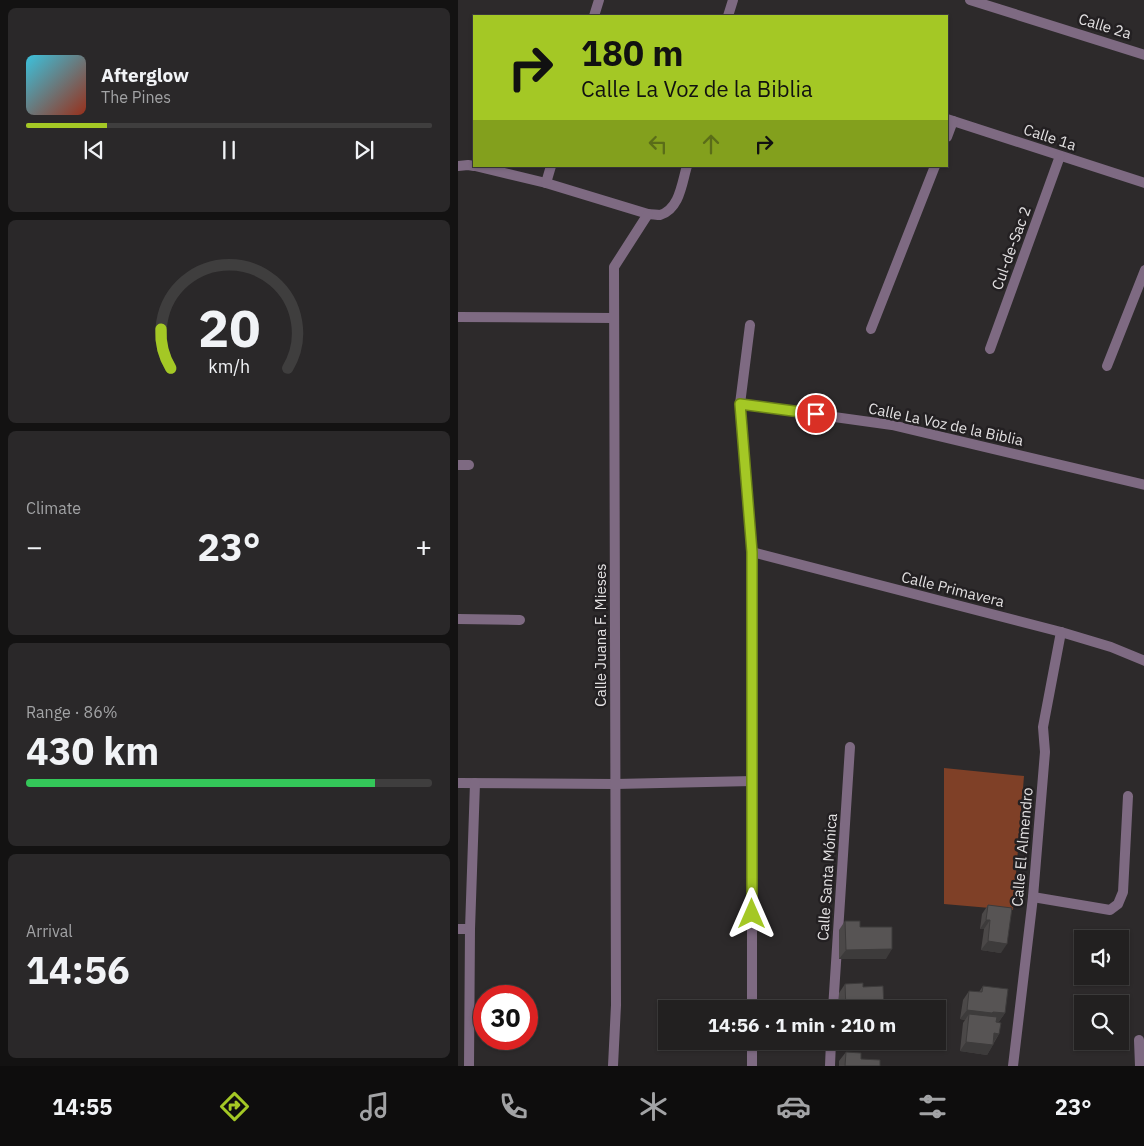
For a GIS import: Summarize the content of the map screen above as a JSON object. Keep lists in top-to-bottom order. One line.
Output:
{"streets":{"street":["Calle 2a","Calle 1a","Cul-de-Sac 2","Calle La Voz de la Biblia","Calle Primavera","Calle Juana F. Mieses","Calle El Almendro","Calle Santa Mónica"]},"crossings":[["Calle 1a","Cul-de-Sac 2"],["Calle Primavera","Calle El Almendro"]],"page":{"turn":["180 m","Calle La Voz de la Biblia"],"song":["Afterglow","The Pines"],"tile":["Climate",["Range · 86%","430 km"],["Arrival","14:56"]],"heat":["−","23°","+"],"limit":"30","trip":"14:56 · 1 min · 210 m","tabs":["14:55","23°"],"gauge":["20","km/h"]}}
